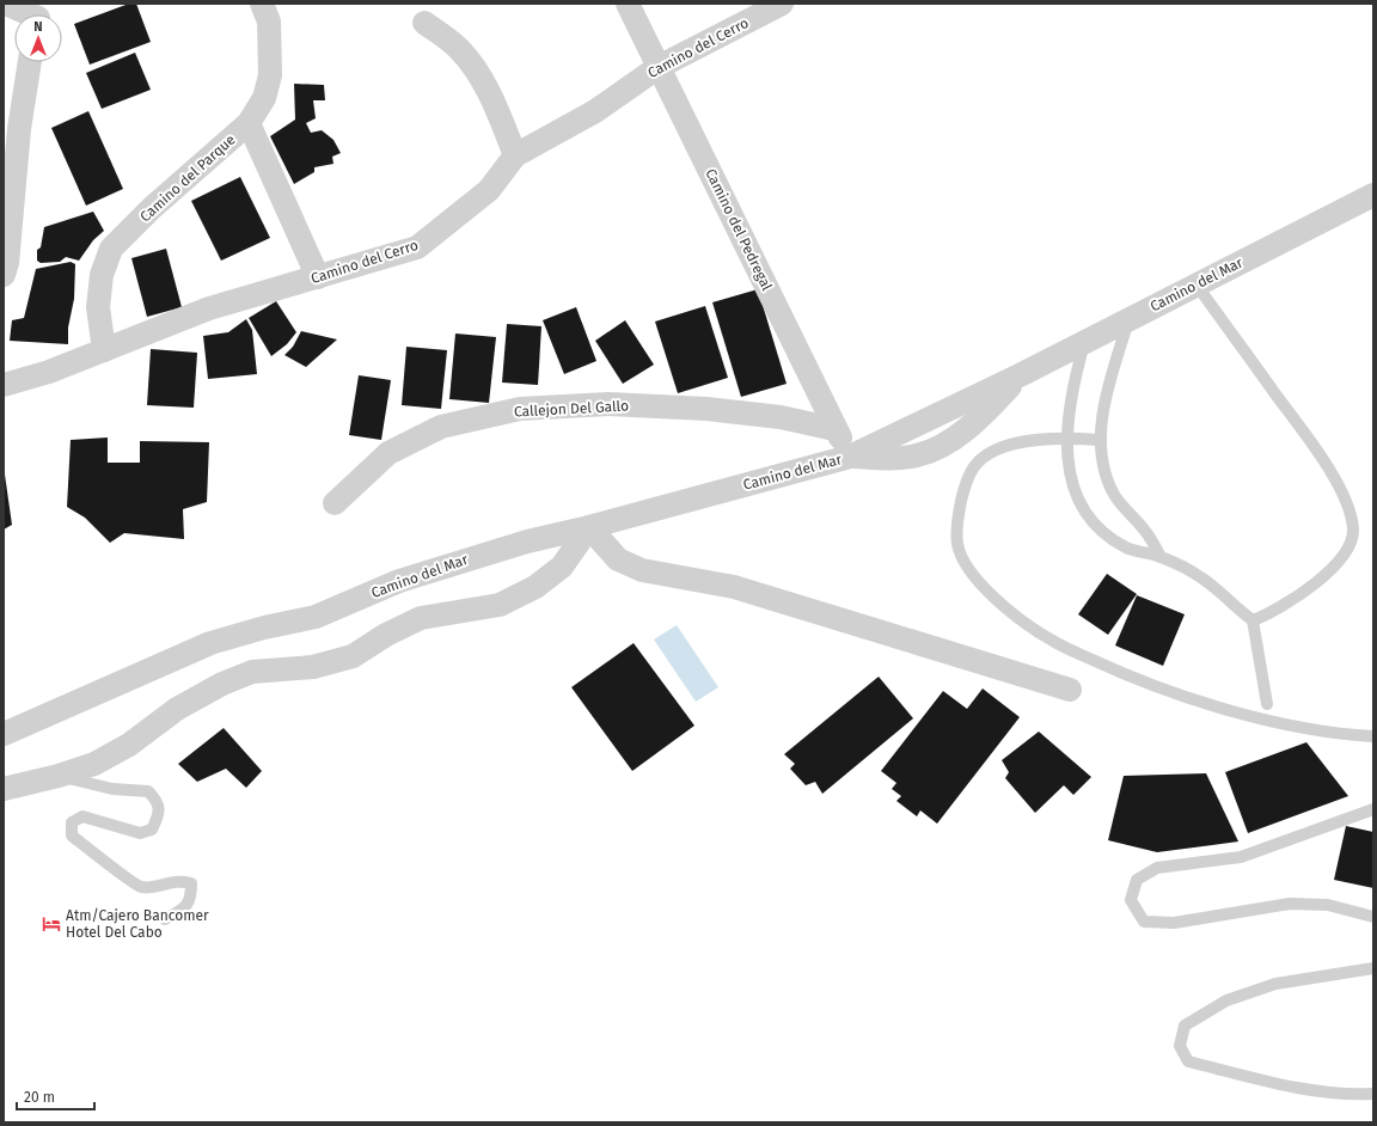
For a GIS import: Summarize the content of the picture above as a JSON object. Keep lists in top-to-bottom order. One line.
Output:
{"streets":{"street":["Camino del Cerro","Camino del Parque","Camino del Pedregal","Camino del Mar","Callejon Del Gallo"]},"crossings":[["Camino del Cerro","Camino del Parque"],["Camino del Cerro","Camino del Pedregal"],["Camino del Pedregal","Camino del Mar"],["Camino del Pedregal","Callejon Del Gallo"]],"places":{"hotel":["Atm/Cajero Bancomer Hotel Del Cabo"]},"scale_bar":"20 m","north":"top"}
